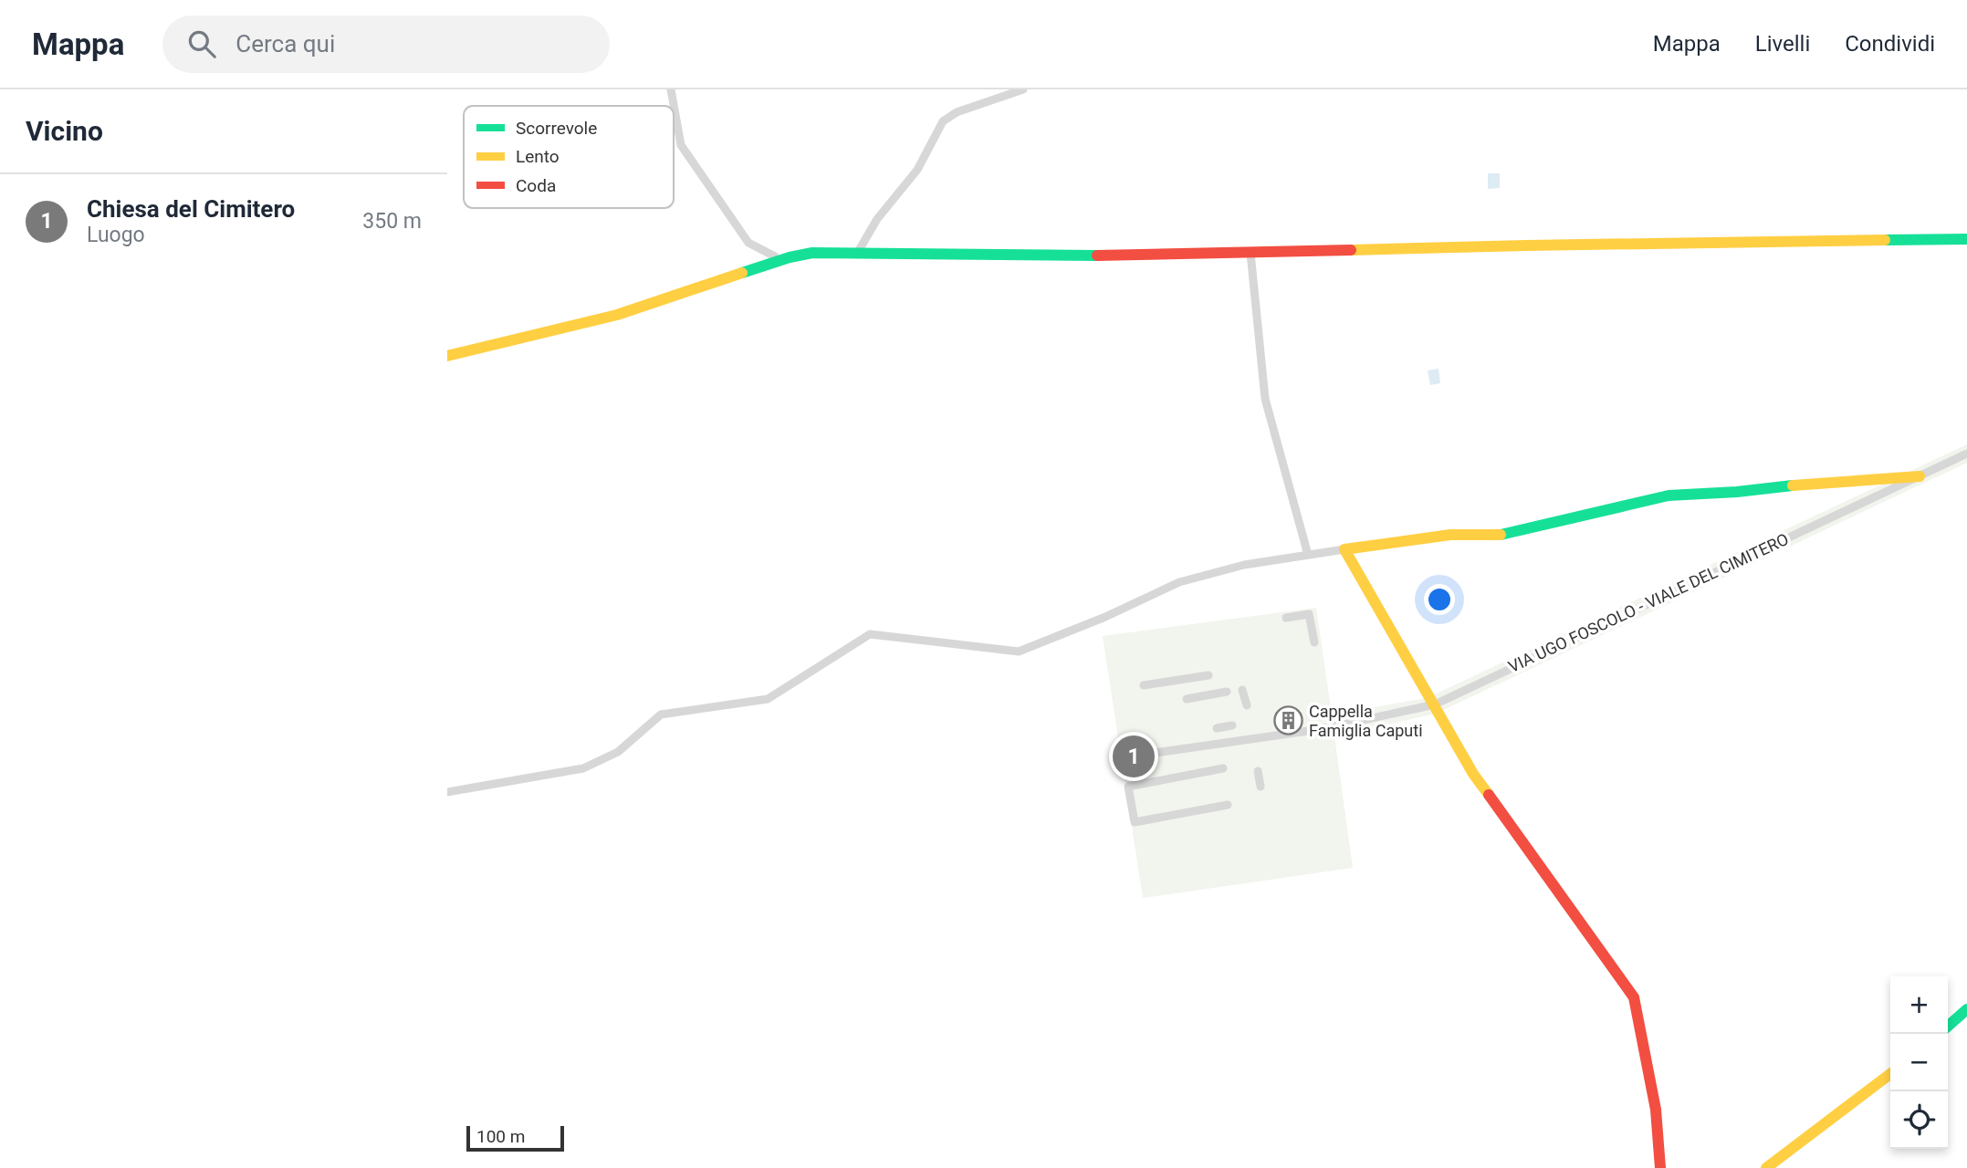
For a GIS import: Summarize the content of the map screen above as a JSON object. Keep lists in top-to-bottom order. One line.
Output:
{"streets":{"street":["VIA UGO FOSCOLO - VIALE DEL CIMITERO"]},"places":{"building":["Cappella Famiglia Caputi"]},"legend":["Scorrevole","Lento","Coda"],"scale_bar":"100 m","page":{"header":"Mappa","search":"Cerca qui","nav":["Mappa","Livelli","Condividi"],"heading":"Vicino","list":[{"mark":"1","name":"Chiesa del Cimitero","note":"Luogo","value":"350 m"}],"pins":"1","map_buttons":["+","−"],"scale":"100 m"}}
